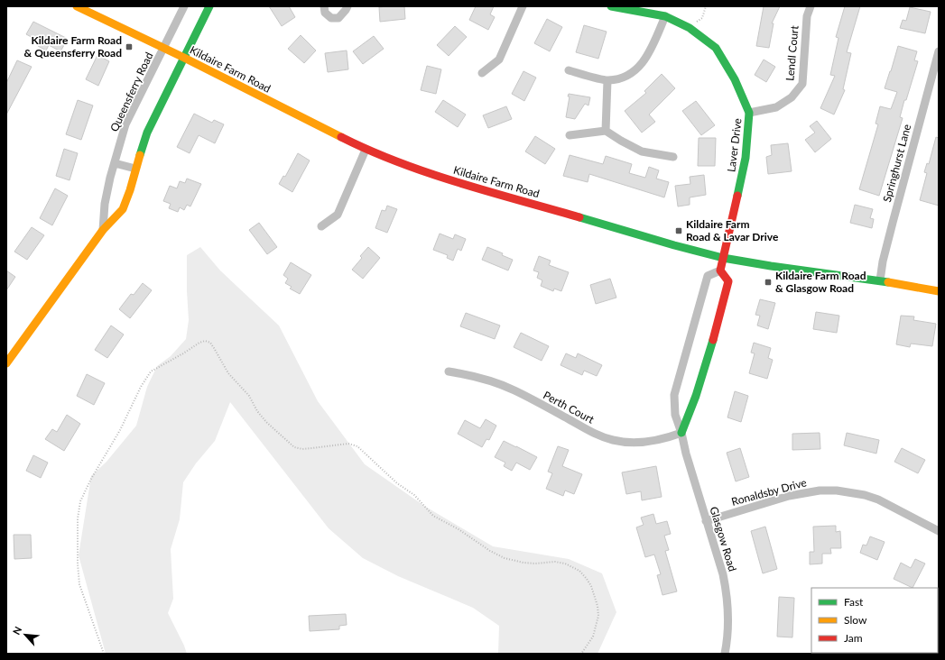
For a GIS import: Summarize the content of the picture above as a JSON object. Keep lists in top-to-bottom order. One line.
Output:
{"streets":{"street":["Lendl Court","Kildaire Farm Road","Queensferry Road","Laver Drive","Springhurst Lane","Perth Court","Ronaldsby Drive","Glasgow Road"]},"crossings":[["Lendl Court","Laver Drive"],["Kildaire Farm Road","Queensferry Road"],["Kildaire Farm Road","Laver Drive"],["Kildaire Farm Road","Springhurst Lane"],["Perth Court","Glasgow Road"],["Ronaldsby Drive","Glasgow Road"]],"places":{"transit":["Kildaire Farm Road & Queensferry Road","Kildaire Farm Road & Lavar Drive","Kildaire Farm Road & Glasgow Road"]},"legend":["Fast","Slow","Jam"],"north":"top left"}
